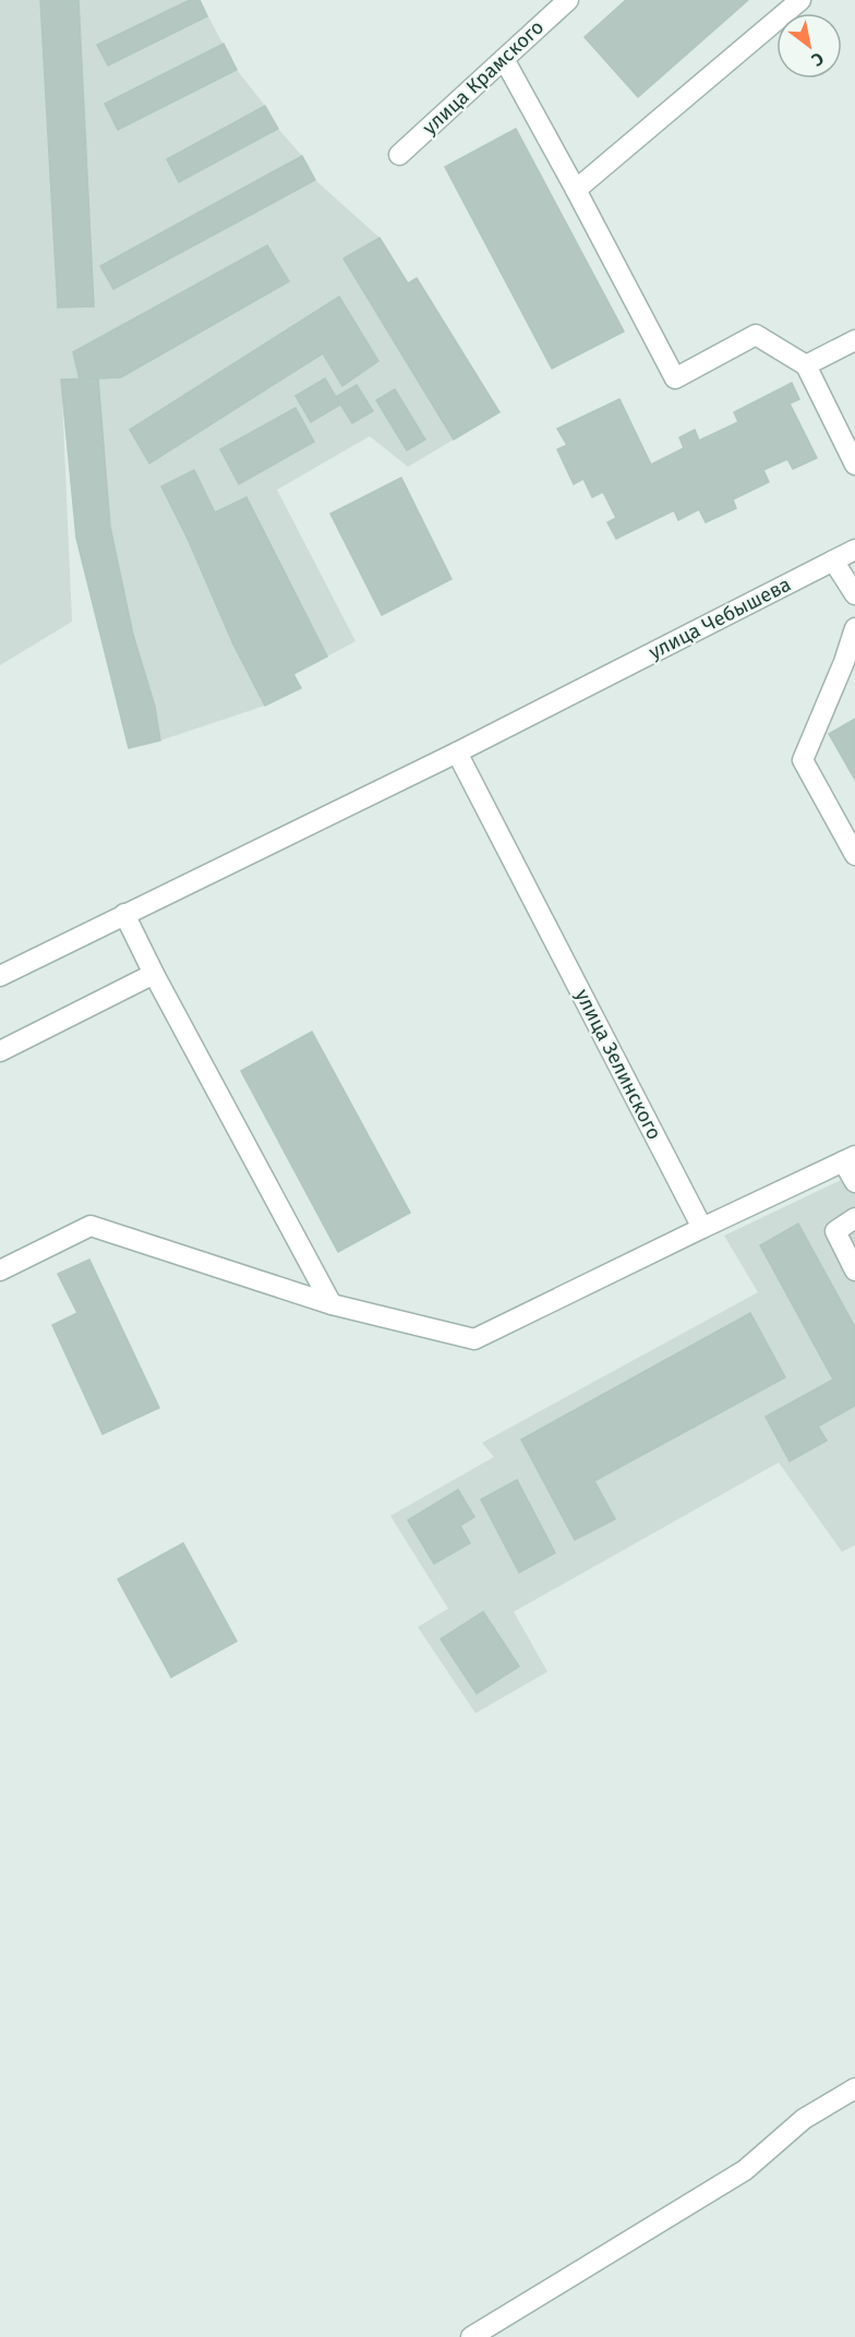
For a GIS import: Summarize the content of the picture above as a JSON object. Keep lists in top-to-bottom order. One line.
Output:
{"streets":{"street":["улица Крамского","улица Чебышева","улица Зелинского"]},"crossings":[["улица Чебышева","улица Зелинского"]],"north":"bottom right"}
